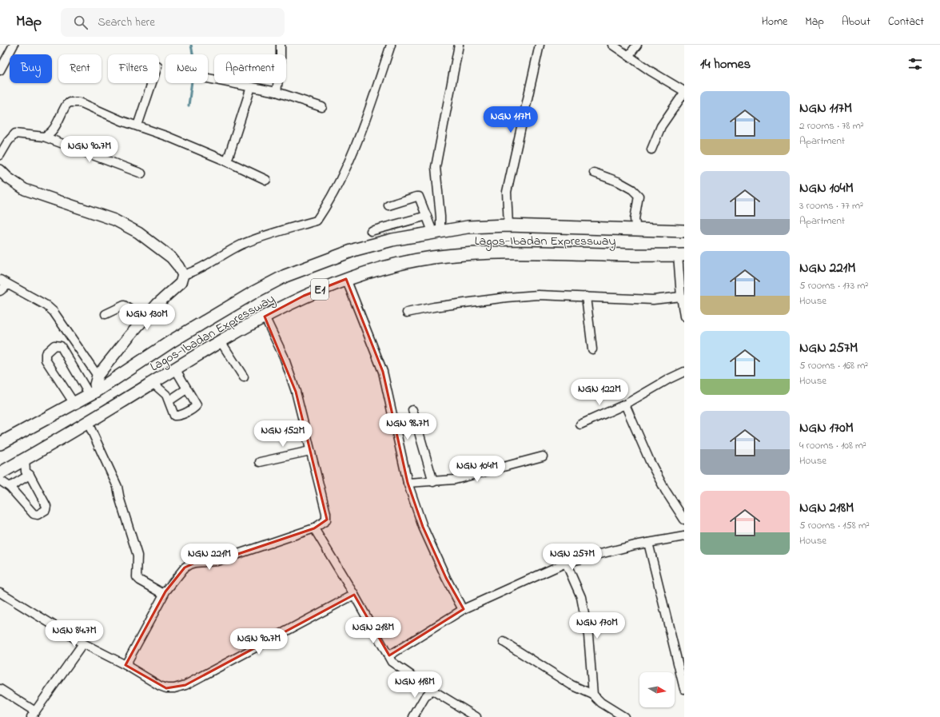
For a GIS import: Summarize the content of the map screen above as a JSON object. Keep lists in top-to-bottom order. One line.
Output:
{"streets":{"highway":["Lagos-Ibadan Expressway","E1"]},"north":"right","page":{"header":"Map","search":"Search here","nav":["Home","Map","About","Contact"],"heading":"14 homes","chip":["Buy","Rent","Filters","New","Apartment"],"list":[{"name":"NGN 117M","note":"2 rooms · 78 m² · Apartment"},{"name":"NGN 104M","note":"3 rooms · 77 m² · Apartment"},{"name":"NGN 221M","note":"5 rooms · 173 m² · House"},{"name":"NGN 257M","note":"5 rooms · 168 m² · House"},{"name":"NGN 170M","note":"4 rooms · 108 m² · House"},{"name":"NGN 218M","note":"5 rooms · 158 m² · House"}],"price":["NGN 117M","NGN 90.7M","NGN 130M","NGN 122M","NGN 98.7M","NGN 152M","NGN 104M","NGN 221M","NGN 257M","NGN 170M","NGN 218M","NGN 84.7M","NGN 90.7M","NGN 118M"]}}
